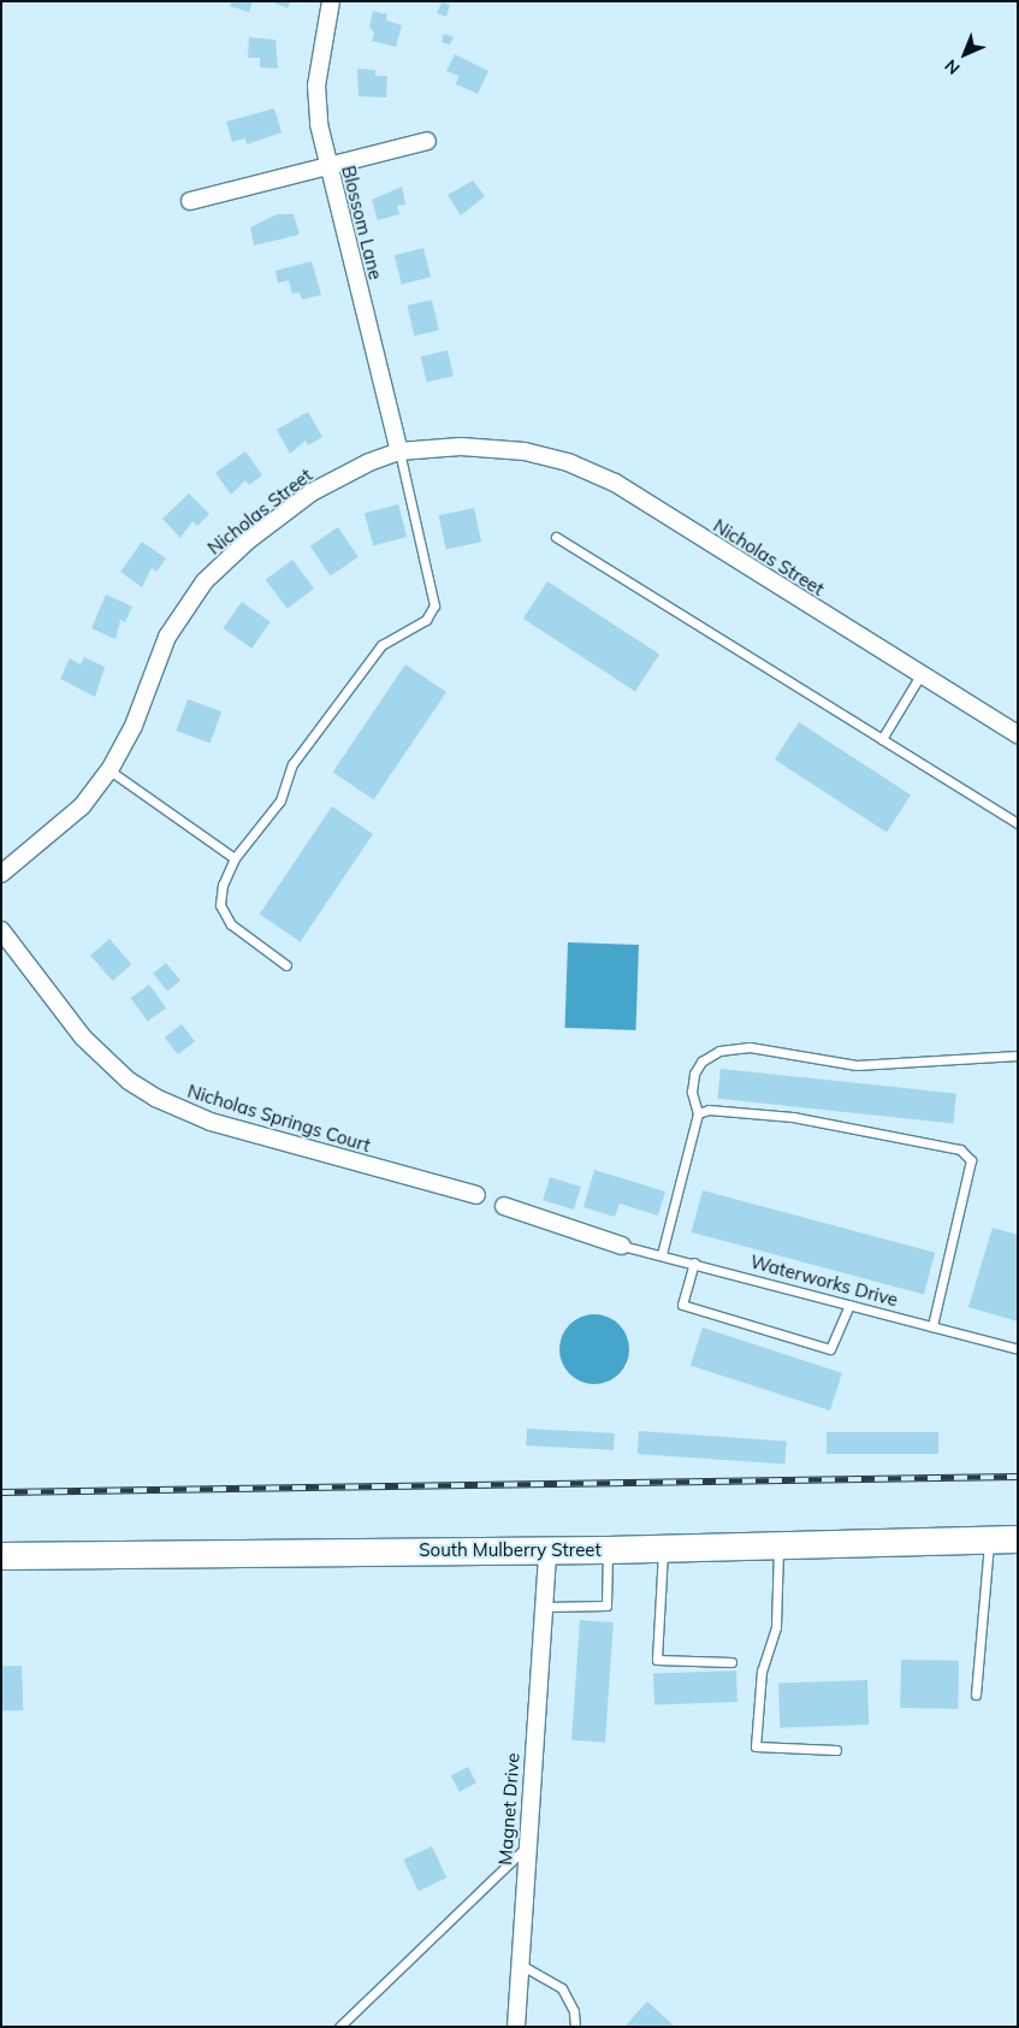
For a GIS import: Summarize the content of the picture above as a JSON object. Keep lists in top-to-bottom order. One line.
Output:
{"streets":{"main road":["South Mulberry Street"],"street":["Blossom Lane","Nicholas Street","Nicholas Springs Court","Magnet Drive"],"lane":["Waterworks Drive"]},"crossings":[["Blossom Lane","Nicholas Street"],["South Mulberry Street","Magnet Drive"]],"north":"bottom left"}
